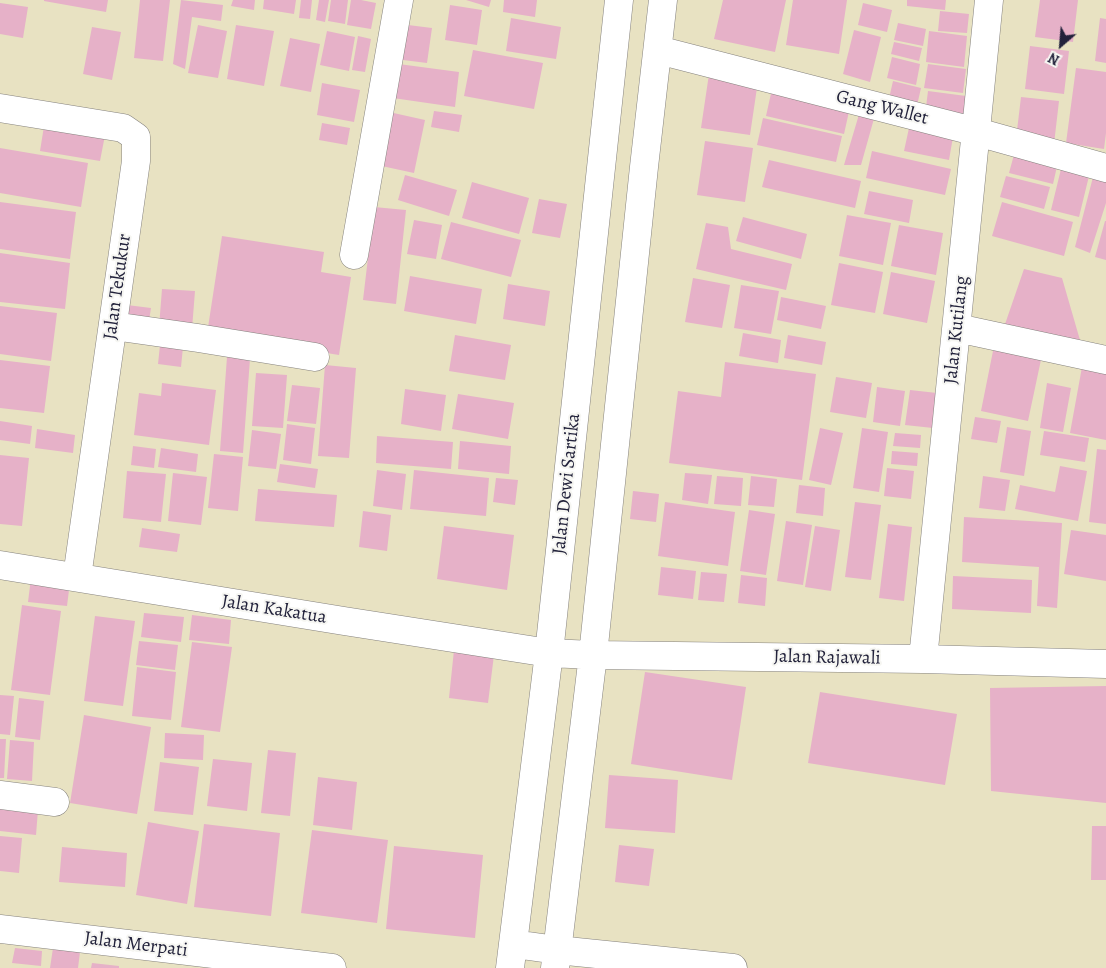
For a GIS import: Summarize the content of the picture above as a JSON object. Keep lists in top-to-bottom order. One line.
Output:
{"streets":{"street":["Gang Wallet","Jalan Tekukur","Jalan Kutilang","Jalan Dewi Sartika","Jalan Kakatua","Jalan Rajawali","Jalan Merpati"]},"crossings":[["Gang Wallet","Jalan Kutilang"],["Jalan Tekukur","Jalan Kakatua"],["Jalan Kutilang","Jalan Rajawali"],["Jalan Dewi Sartika","Jalan Kakatua"],["Jalan Dewi Sartika","Jalan Rajawali"],["Jalan Kakatua","Jalan Rajawali"]],"north":"bottom left"}
